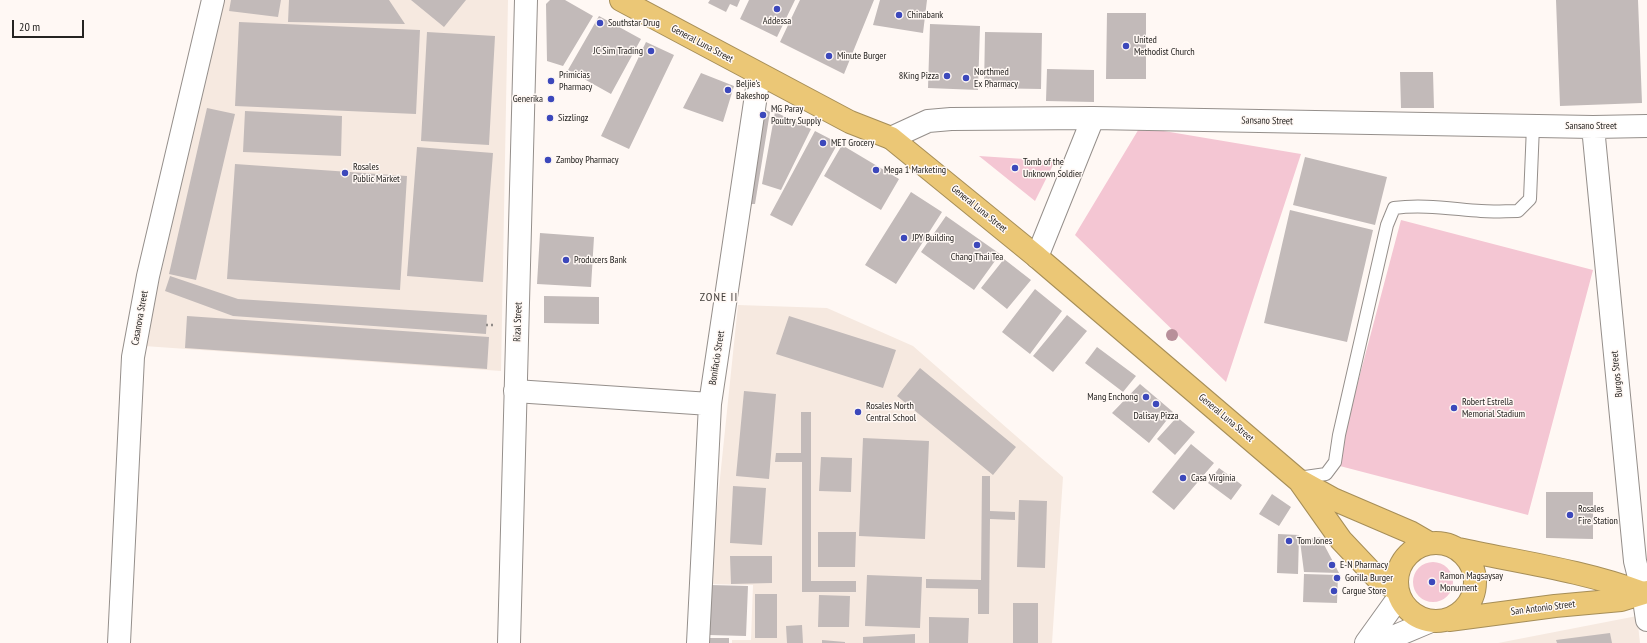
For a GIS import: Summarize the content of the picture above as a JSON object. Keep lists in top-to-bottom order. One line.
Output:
{"streets":{"highway":["General Luna Street","San Antonio Street"],"street":["Sansano Street","Casanova Street","Rizal Street","Bonifacio Street","Burgos Street"]},"crossings":[["General Luna Street","Sansano Street"],["General Luna Street","Bonifacio Street"],["General Luna Street","San Antonio Street"],["Sansano Street","Burgos Street"],["Burgos Street","San Antonio Street"]],"districts":["ZONE II"],"places":["Addessa","Chinabank","Southstar Drug","United Methodist Church","JC Sim Trading","Minute Burger","8King Pizza","Northmed Ex Pharmacy","Primicias Pharmacy","Beljie's Bakeshop","Generika","MG Paray Poultry Supply","Sizzlingz","MET Grocery","Zamboy Pharmacy","Tomb of the Unknown Soldier","Mega 1 Marketing","Rosales Public Market","JPY Building","Chang Thai Tea","Producers Bank","Mang Enchong","Dalisay Pizza","Robert Estrella Memorial Stadium","Rosales North Central School","Casa Virginia","Rosales Fire Station","Tom Jones","E-N Pharmacy","Gorilla Burger","Ramon Magsaysay Monument","Cargue Store"],"scale_bar":"20 m"}
